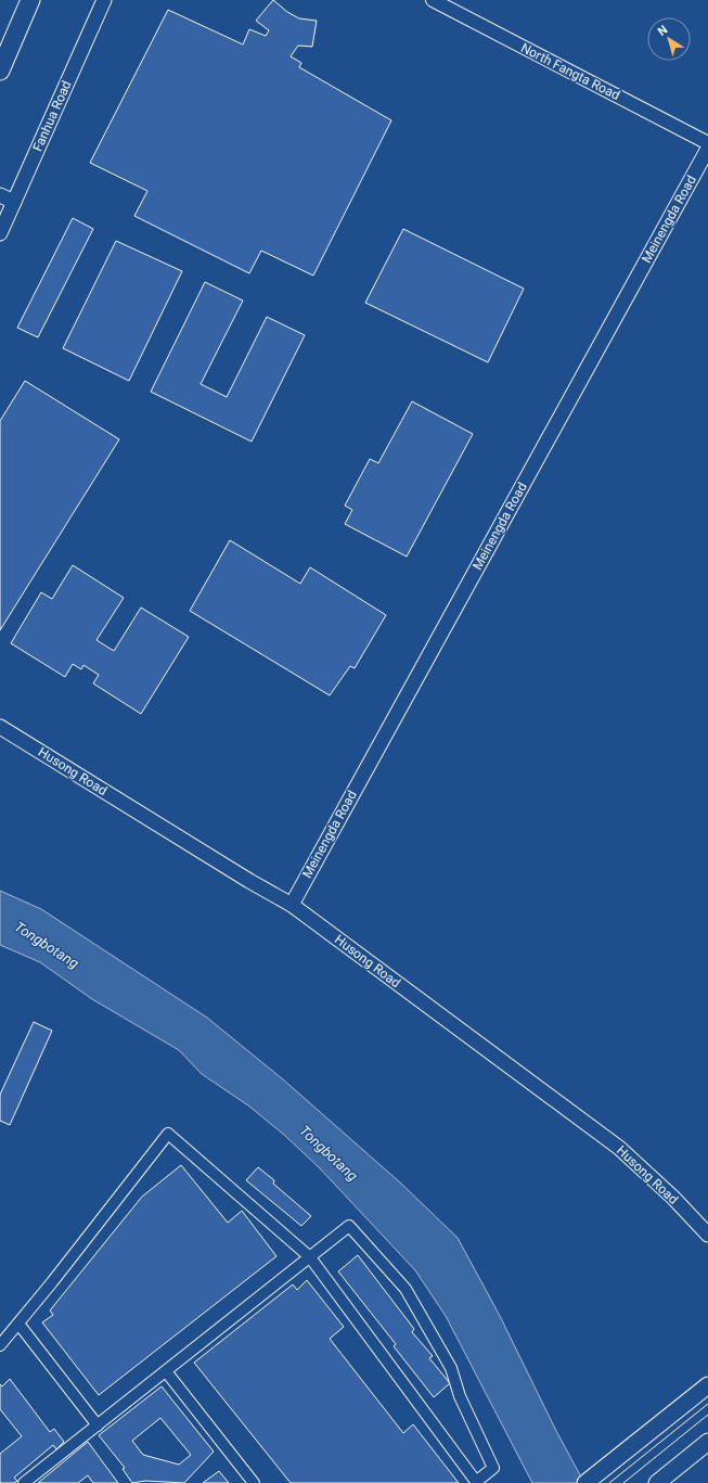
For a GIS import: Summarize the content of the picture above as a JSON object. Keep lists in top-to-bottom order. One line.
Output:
{"streets":{"main road":["Fanhua Road","Meinengda Road","Husong Road"],"street":["North Fangta Road"]},"crossings":[["Meinengda Road","Husong Road"]],"water":["Tongbotang"],"north":"top left"}
